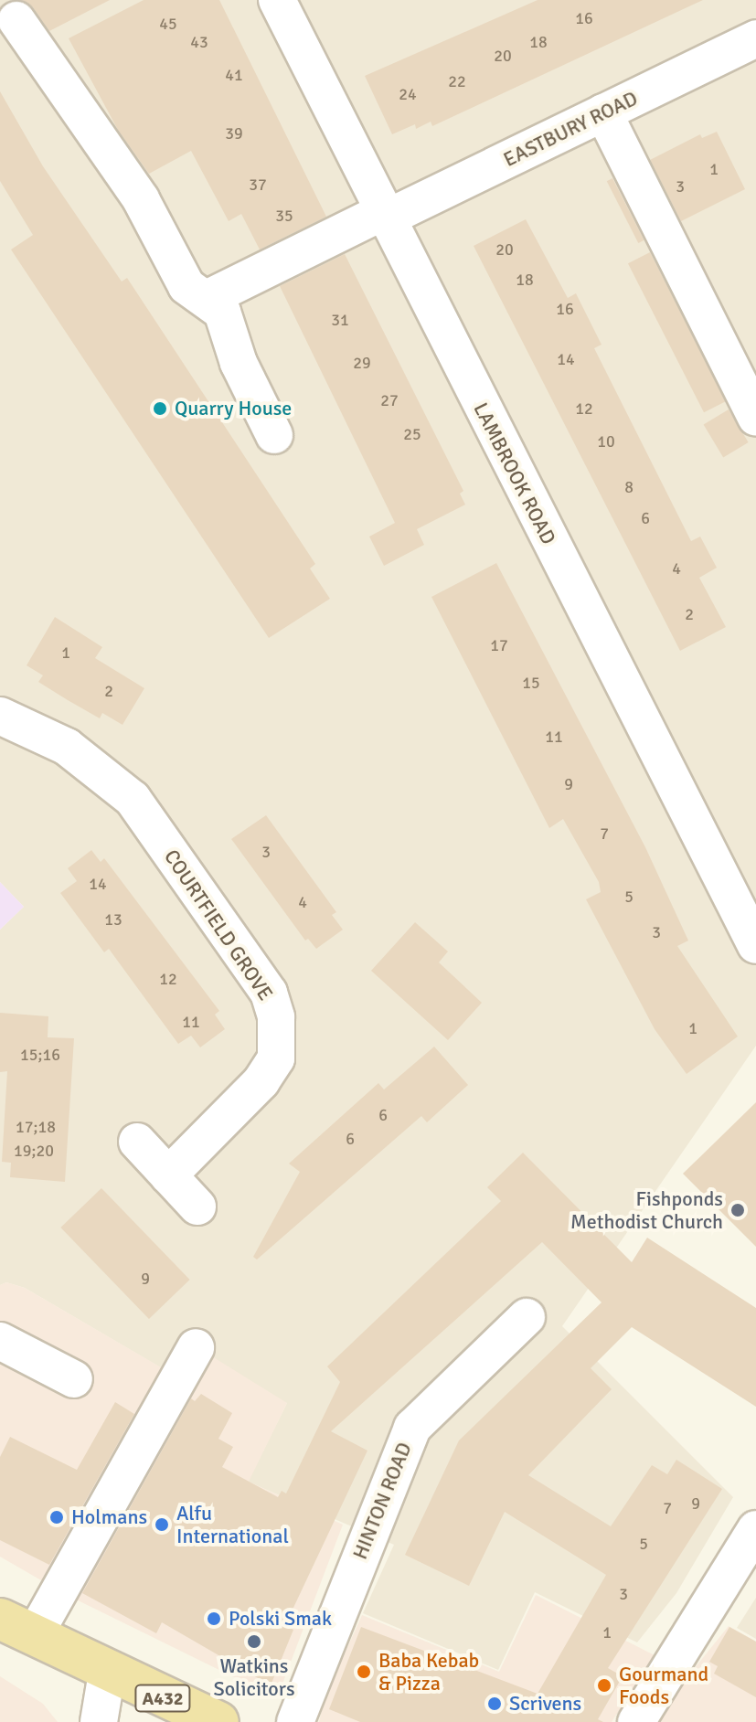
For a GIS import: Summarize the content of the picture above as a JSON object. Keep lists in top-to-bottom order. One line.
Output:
{"streets":{"main road":["A432"],"street":["EASTBURY ROAD","LAMBROOK ROAD","COURTFIELD GROVE","HINTON ROAD"]},"crossings":[["EASTBURY ROAD","LAMBROOK ROAD"]],"places":["Quarry House","Fishponds Methodist Church","Holmans","Alfu International","Polski Smak","Watkins Solicitors","Baba Kebab & Pizza","Gourmand Foods","Scrivens"],"house_numbers":["16","45","43","18","20","41","22","24","39","1","37","3","35","20","18","16","31","14","29","27","12","25","10","8","6","4","2","17","1","15","2","11","9","7","3","14","5","4","13","3","12","11","1","15;16","6","17;18","6","19;20","9","9","7","5","3","1"]}
